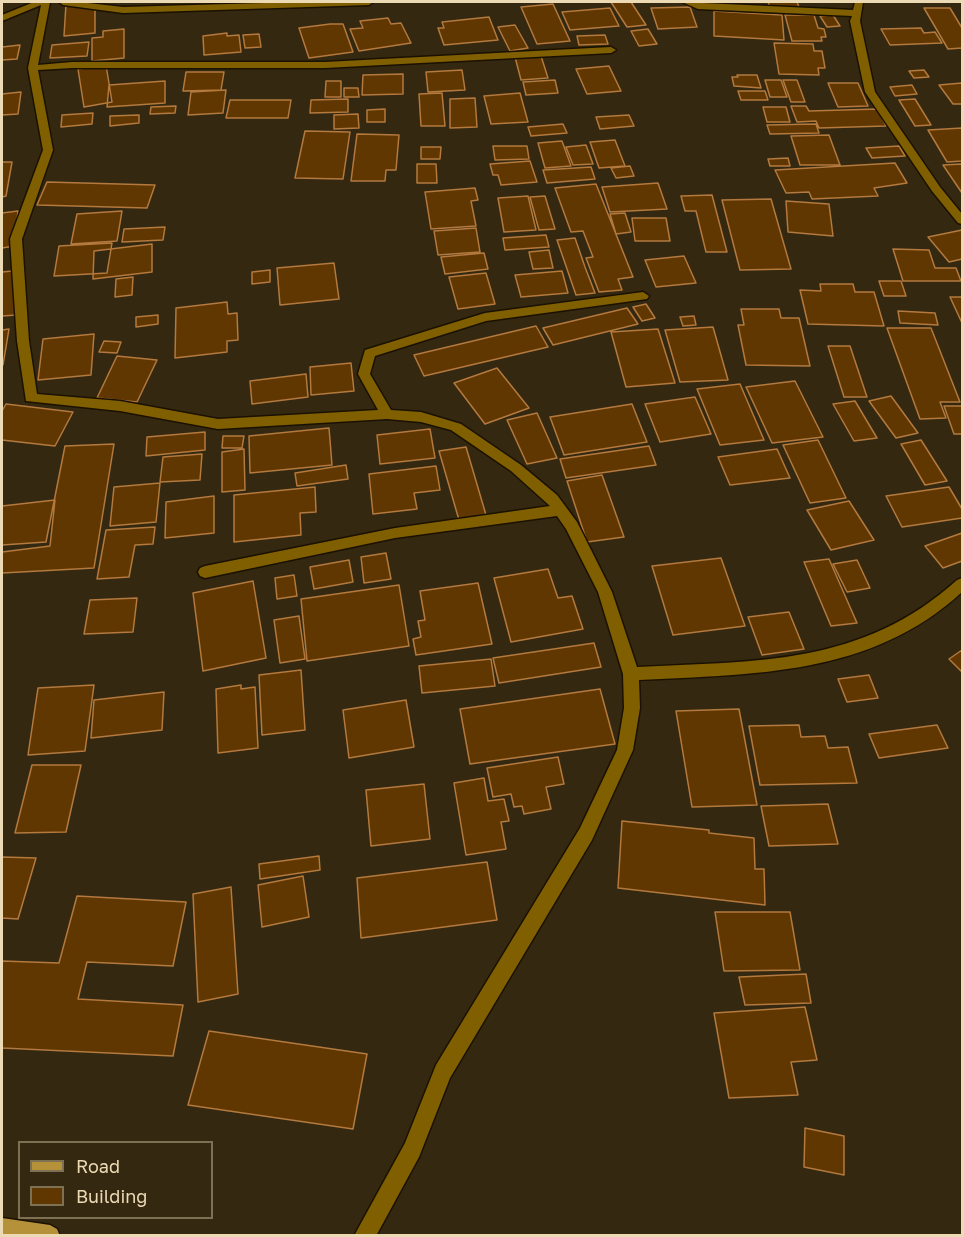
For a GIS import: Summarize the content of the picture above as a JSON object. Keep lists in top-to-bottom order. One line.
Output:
{"legend":["Road","Building"]}
